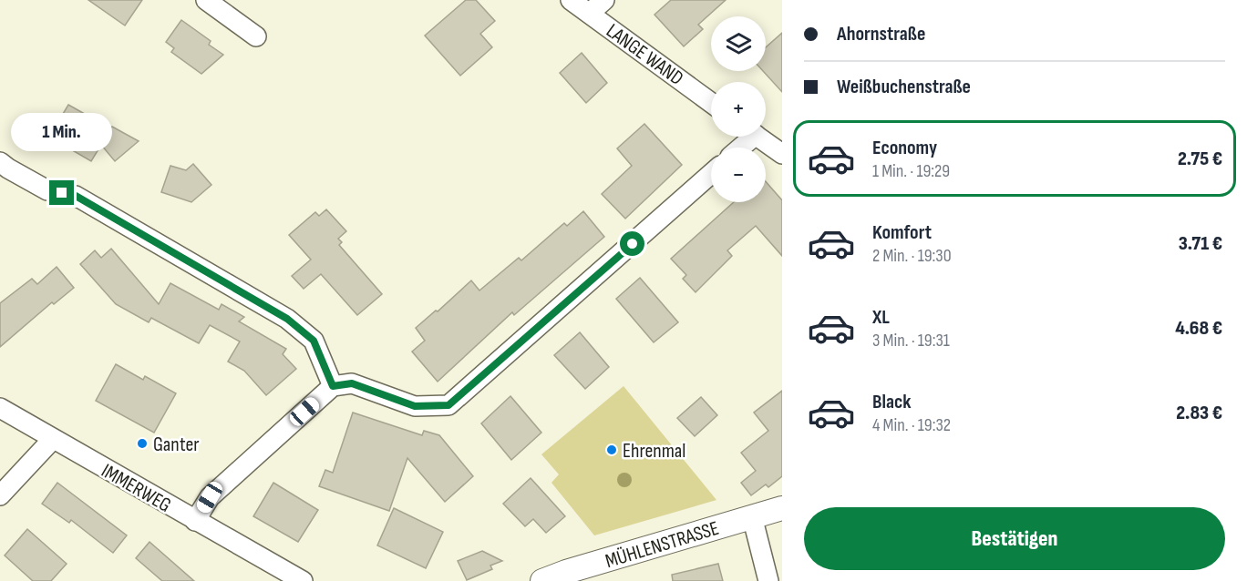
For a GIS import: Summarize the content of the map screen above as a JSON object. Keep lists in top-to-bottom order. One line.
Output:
{"streets":{"street":["LANGE WAND","IMMERWEG","MÜHLENSTRASSE"]},"places":["Ganter","Ehrenmal"],"page":{"banner":["Ahornstraße","Weißbuchenstraße"],"map_buttons":["+","−"],"bubble":"1 Min.","list":[{"name":"Economy","note":"1 Min. · 19:29","value":"2.75 €"},{"name":"Komfort","note":"2 Min. · 19:30","value":"3.71 €"},{"name":"XL","note":"3 Min. · 19:31","value":"4.68 €"},{"name":"Black","note":"4 Min. · 19:32","value":"2.83 €"}],"buttons":"Bestätigen"}}
